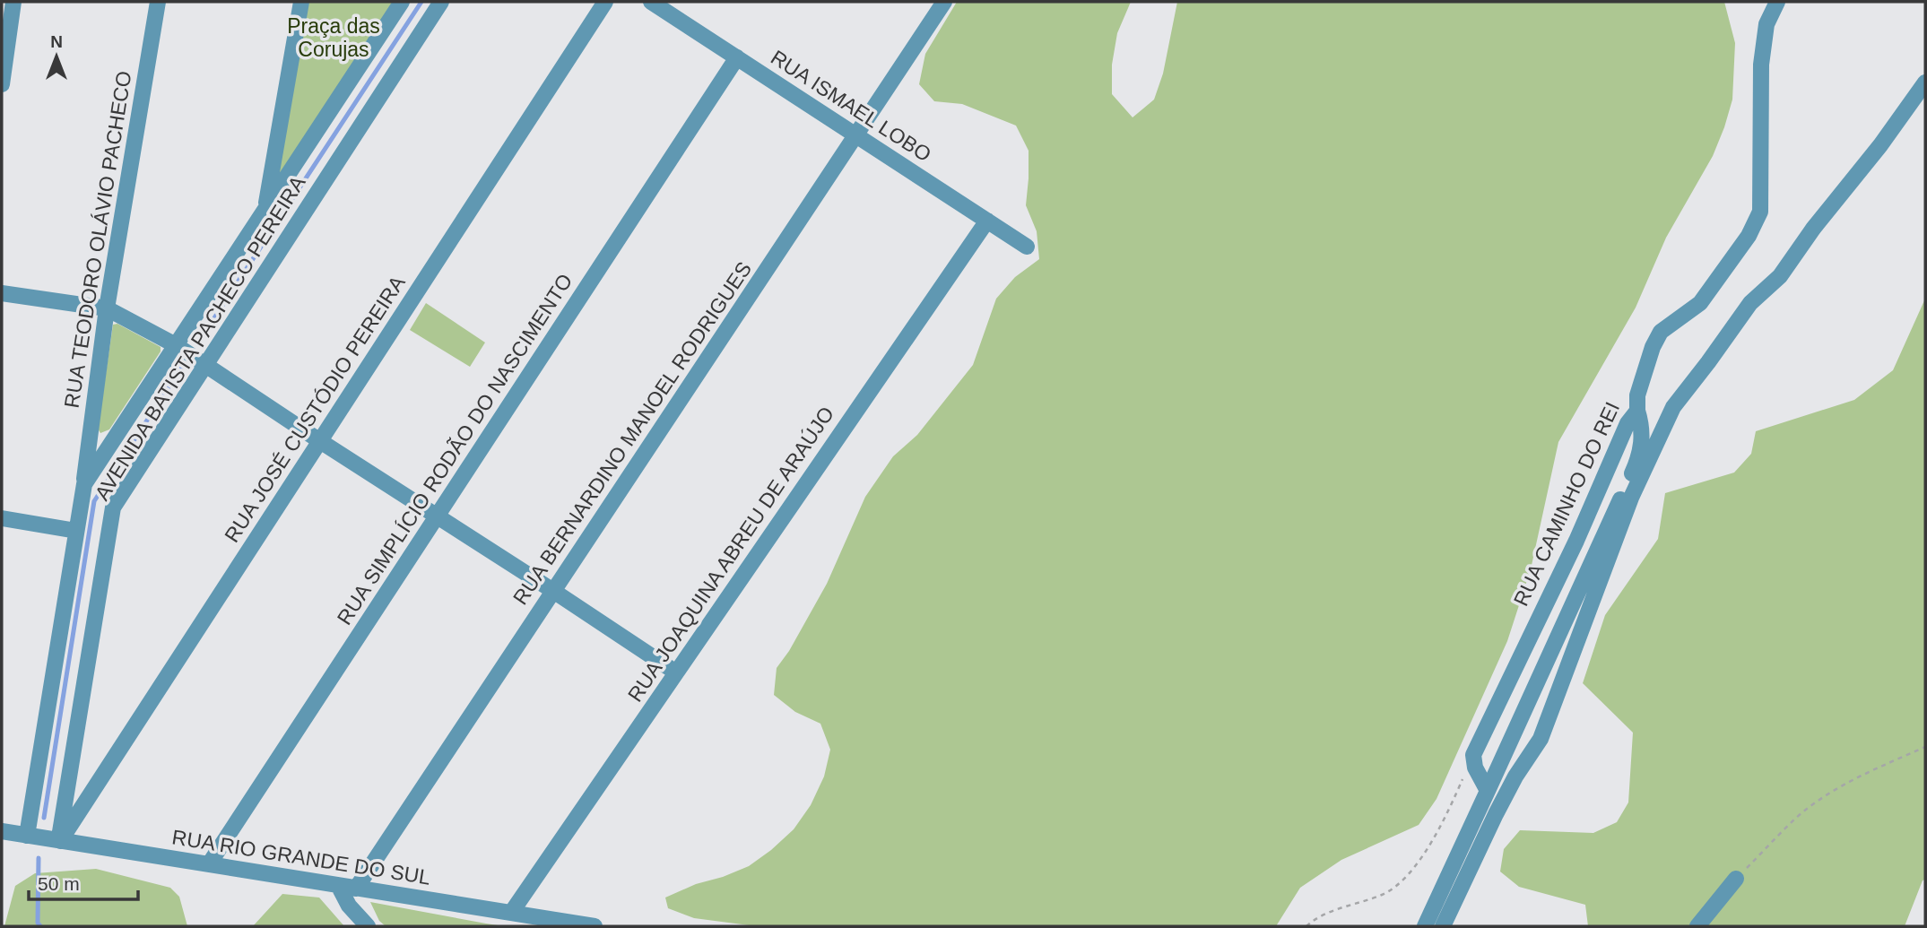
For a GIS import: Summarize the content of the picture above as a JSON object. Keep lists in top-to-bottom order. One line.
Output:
{"streets":{"street":["RUA ISMAEL LOBO","RUA TEODORO OLÁVIO PACHECO","AVENIDA BATISTA PACHECO PEREIRA","RUA JOSÉ CUSTÓDIO PEREIRA","RUA BERNARDINO MANOEL RODRIGUES","RUA SIMPLÍCIO RODÃO DO NASCIMENTO","RUA CAMINHO DO REI","RUA JOAQUINA ABREU DE ARAÚJO","RUA RIO GRANDE DO SUL"]},"crossings":[["RUA ISMAEL LOBO","RUA BERNARDINO MANOEL RODRIGUES"],["RUA ISMAEL LOBO","RUA SIMPLÍCIO RODÃO DO NASCIMENTO"],["RUA ISMAEL LOBO","RUA JOAQUINA ABREU DE ARAÚJO"],["RUA TEODORO OLÁVIO PACHECO","AVENIDA BATISTA PACHECO PEREIRA"],["AVENIDA BATISTA PACHECO PEREIRA","RUA JOSÉ CUSTÓDIO PEREIRA"],["AVENIDA BATISTA PACHECO PEREIRA","RUA RIO GRANDE DO SUL"],["RUA JOSÉ CUSTÓDIO PEREIRA","RUA RIO GRANDE DO SUL"],["RUA BERNARDINO MANOEL RODRIGUES","RUA RIO GRANDE DO SUL"],["RUA SIMPLÍCIO RODÃO DO NASCIMENTO","RUA RIO GRANDE DO SUL"],["RUA JOAQUINA ABREU DE ARAÚJO","RUA RIO GRANDE DO SUL"]],"parks":["Praça das Corujas"],"scale_bar":"50 m","north":"top"}
